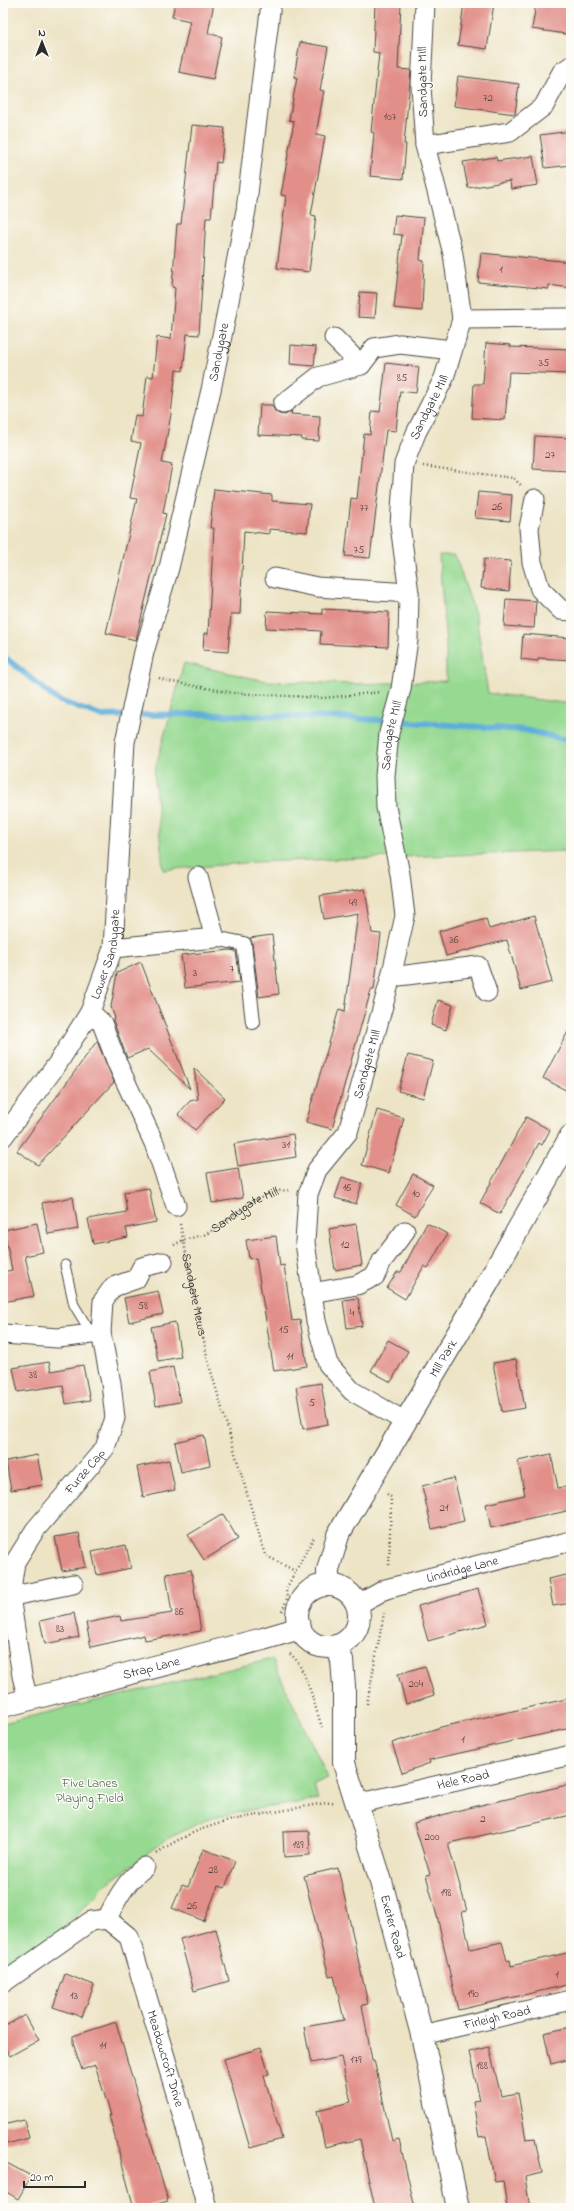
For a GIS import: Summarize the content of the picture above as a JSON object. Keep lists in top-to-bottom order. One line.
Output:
{"streets":{"main road":["Mill Park","Strap Lane","Exeter Road"],"street":["Sandgate MIll","Sandygate","Lower Sandygate","Furze Cap","Lindridge Lane","Hele Road","Firleigh Road","Meadowcroft Drive"],"path":["Sandygate Mill","Sandgate Mews"]},"crossings":[["Sandgate MIll","Sandygate Mill"],["Sandgate MIll","Mill Park"],["Sandygate","Lower Sandygate"],["Sandygate Mill","Sandgate Mews"],["Mill Park","Lindridge Lane"],["Mill Park","Strap Lane"],["Mill Park","Exeter Road"],["Furze Cap","Strap Lane"],["Lindridge Lane","Strap Lane"],["Lindridge Lane","Exeter Road"],["Strap Lane","Exeter Road"],["Hele Road","Exeter Road"],["Exeter Road","Firleigh Road"]],"parks":["Five Lanes Playing FIeld"],"house_numbers":["72","107","1","35","85","27","26","77","75","49","36","7","3","31","16","10","12","58","4","15","11","38","5","21","86","83","204","1","2","200","189","28","198","26","1","190","13","11","179","188"],"scale_bar":"20 m","north":"top"}
